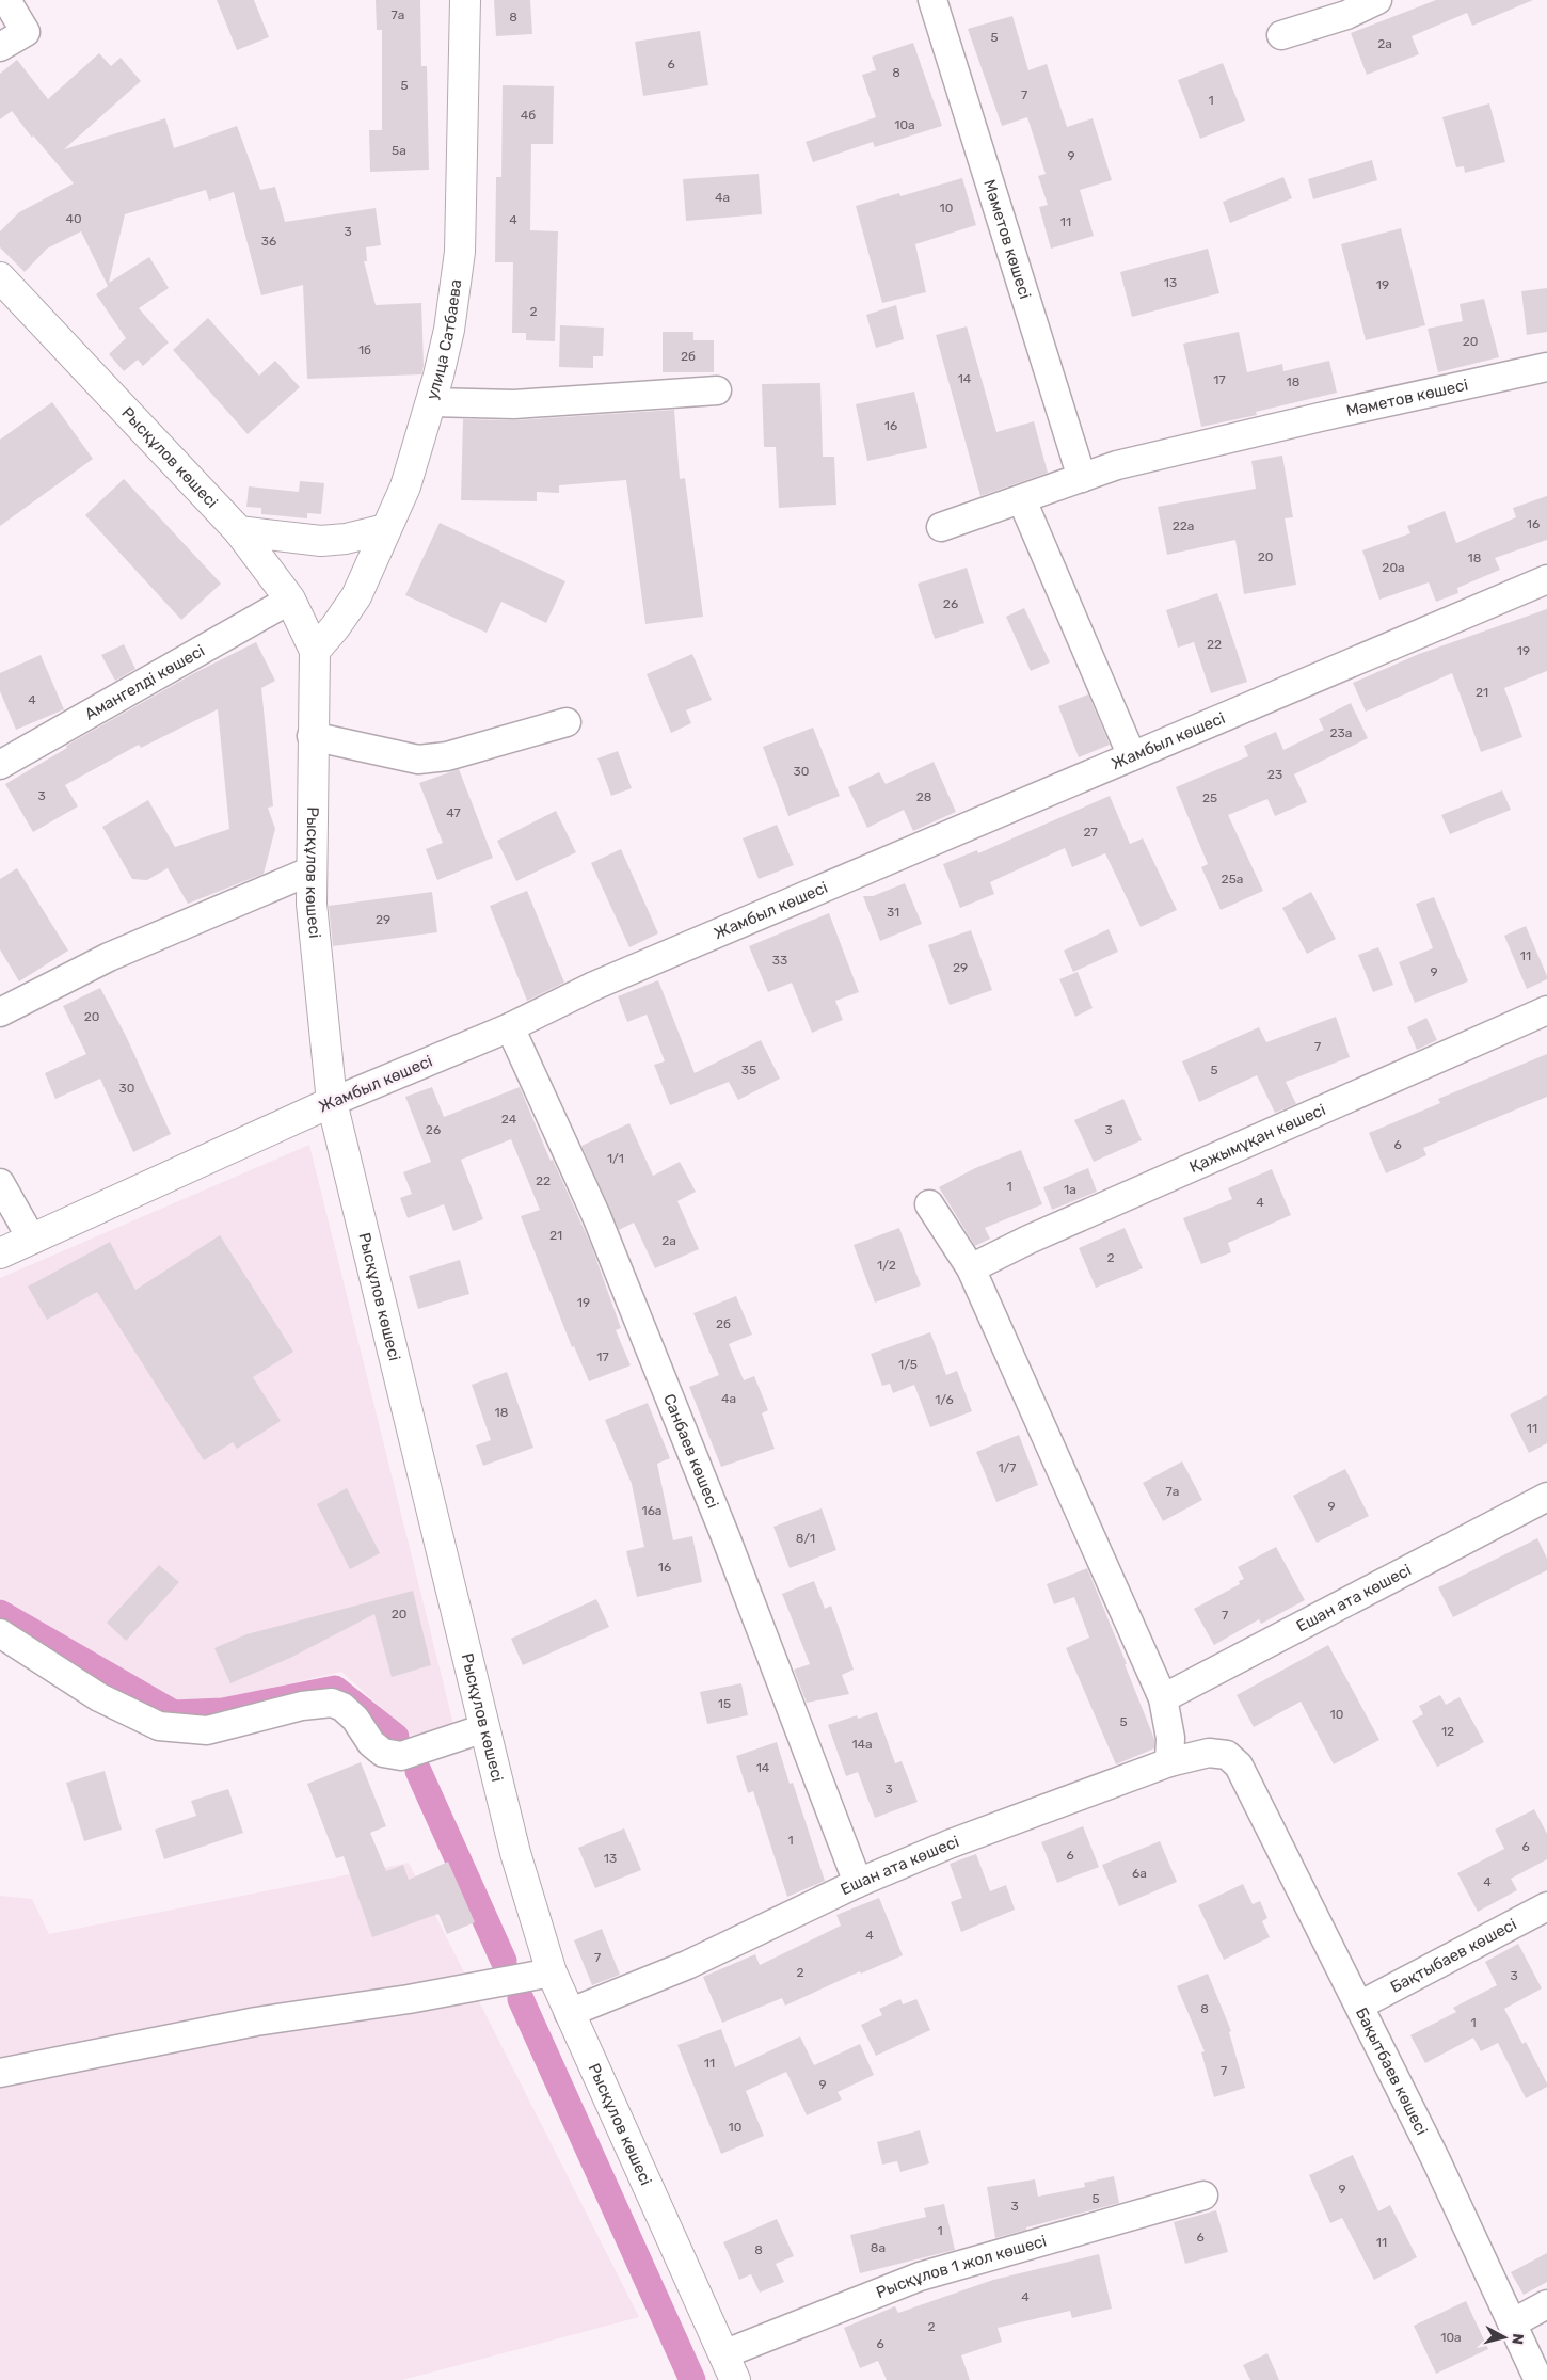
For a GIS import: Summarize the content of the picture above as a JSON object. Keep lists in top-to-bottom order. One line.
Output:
{"streets":{"street":["Мәметов көшесі","улица Сатбаева","Рысқұлов көшесі","Амангелді көшесі","Жамбыл көшесі","Қажымұқан көшесі","Санбаев көшесі","Ешан ата көшесі","Бақтыбаев көшесі","Бақытбаев көшесі","Рысқұлов 1 жол көшесі"]},"crossings":[["улица Сатбаева","Рысқұлов көшесі"],["Рысқұлов көшесі","Амангелді көшесі"],["Рысқұлов көшесі","Жамбыл көшесі"],["Рысқұлов көшесі","Ешан ата көшесі"],["Рысқұлов көшесі","Рысқұлов 1 жол көшесі"],["Жамбыл көшесі","Санбаев көшесі"],["Санбаев көшесі","Ешан ата көшесі"],["Ешан ата көшесі","Бақытбаев көшесі"],["Бақтыбаев көшесі","Бақытбаев көшесі"]],"house_numbers":["7а","8","5","2а","6","8","5","7","1","4б","10а","5а","9","4а","10","40","4","11","3","36","13","19","2","20","1б","2б","14","17","18","16","16","22а","20","18","20а","26","22","19","21","4","23а","30","23","3","28","25","47","27","25а","31","29","11","33","29","9","20","7","35","5","30","24","26","3","6","1/1","22","1","1а","4","21","2а","2","1/2","19","2б","17","1/5","4а","1/6","18","11","1/7","7а","9","16а","8/1","16","20","7","15","10","5","12","14а","14","3","1","6","6","13","6а","4","4","7","2","3","8","1","11","7","9","10","9","5","3","1","6","11","8а","8","4","2","10а","6"],"north":"right"}
